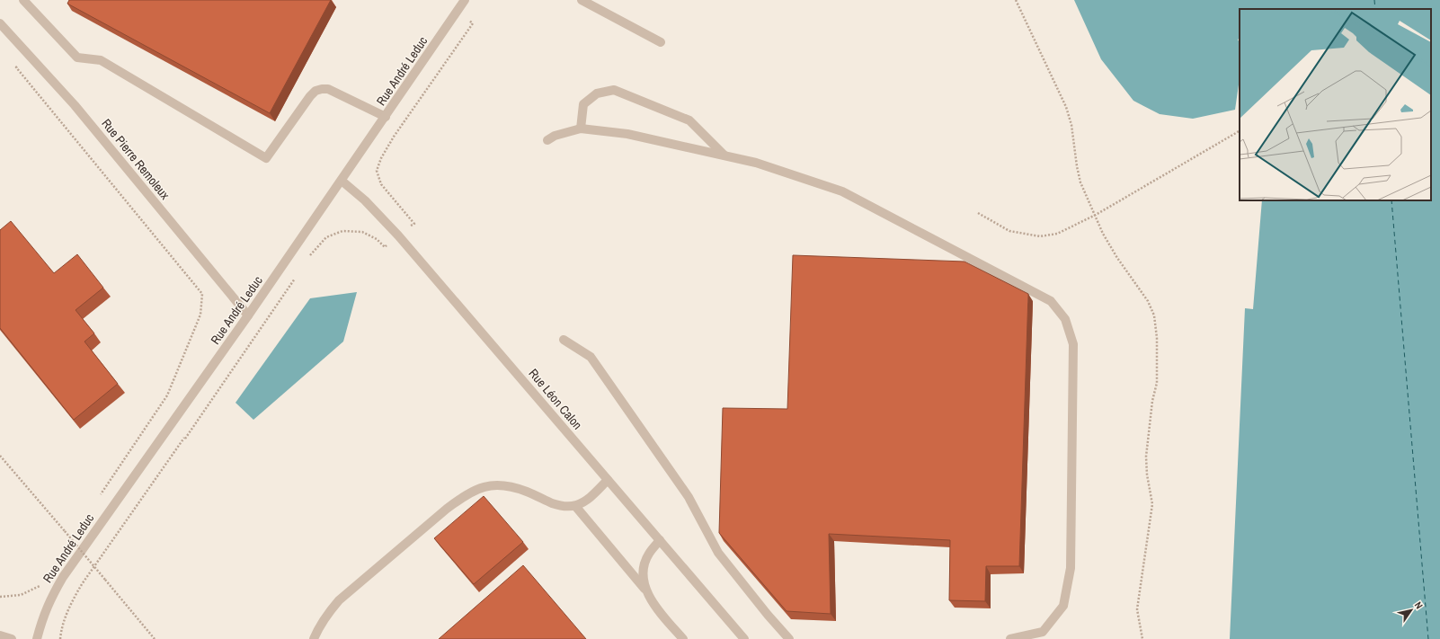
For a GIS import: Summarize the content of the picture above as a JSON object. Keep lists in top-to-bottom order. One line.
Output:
{"streets":{"street":["Rue André Leduc","Rue Pierre Remoleux","Rue Léon Calon"]},"crossings":[["Rue André Leduc","Rue Pierre Remoleux"],["Rue André Leduc","Rue Léon Calon"]],"north":"top right"}
